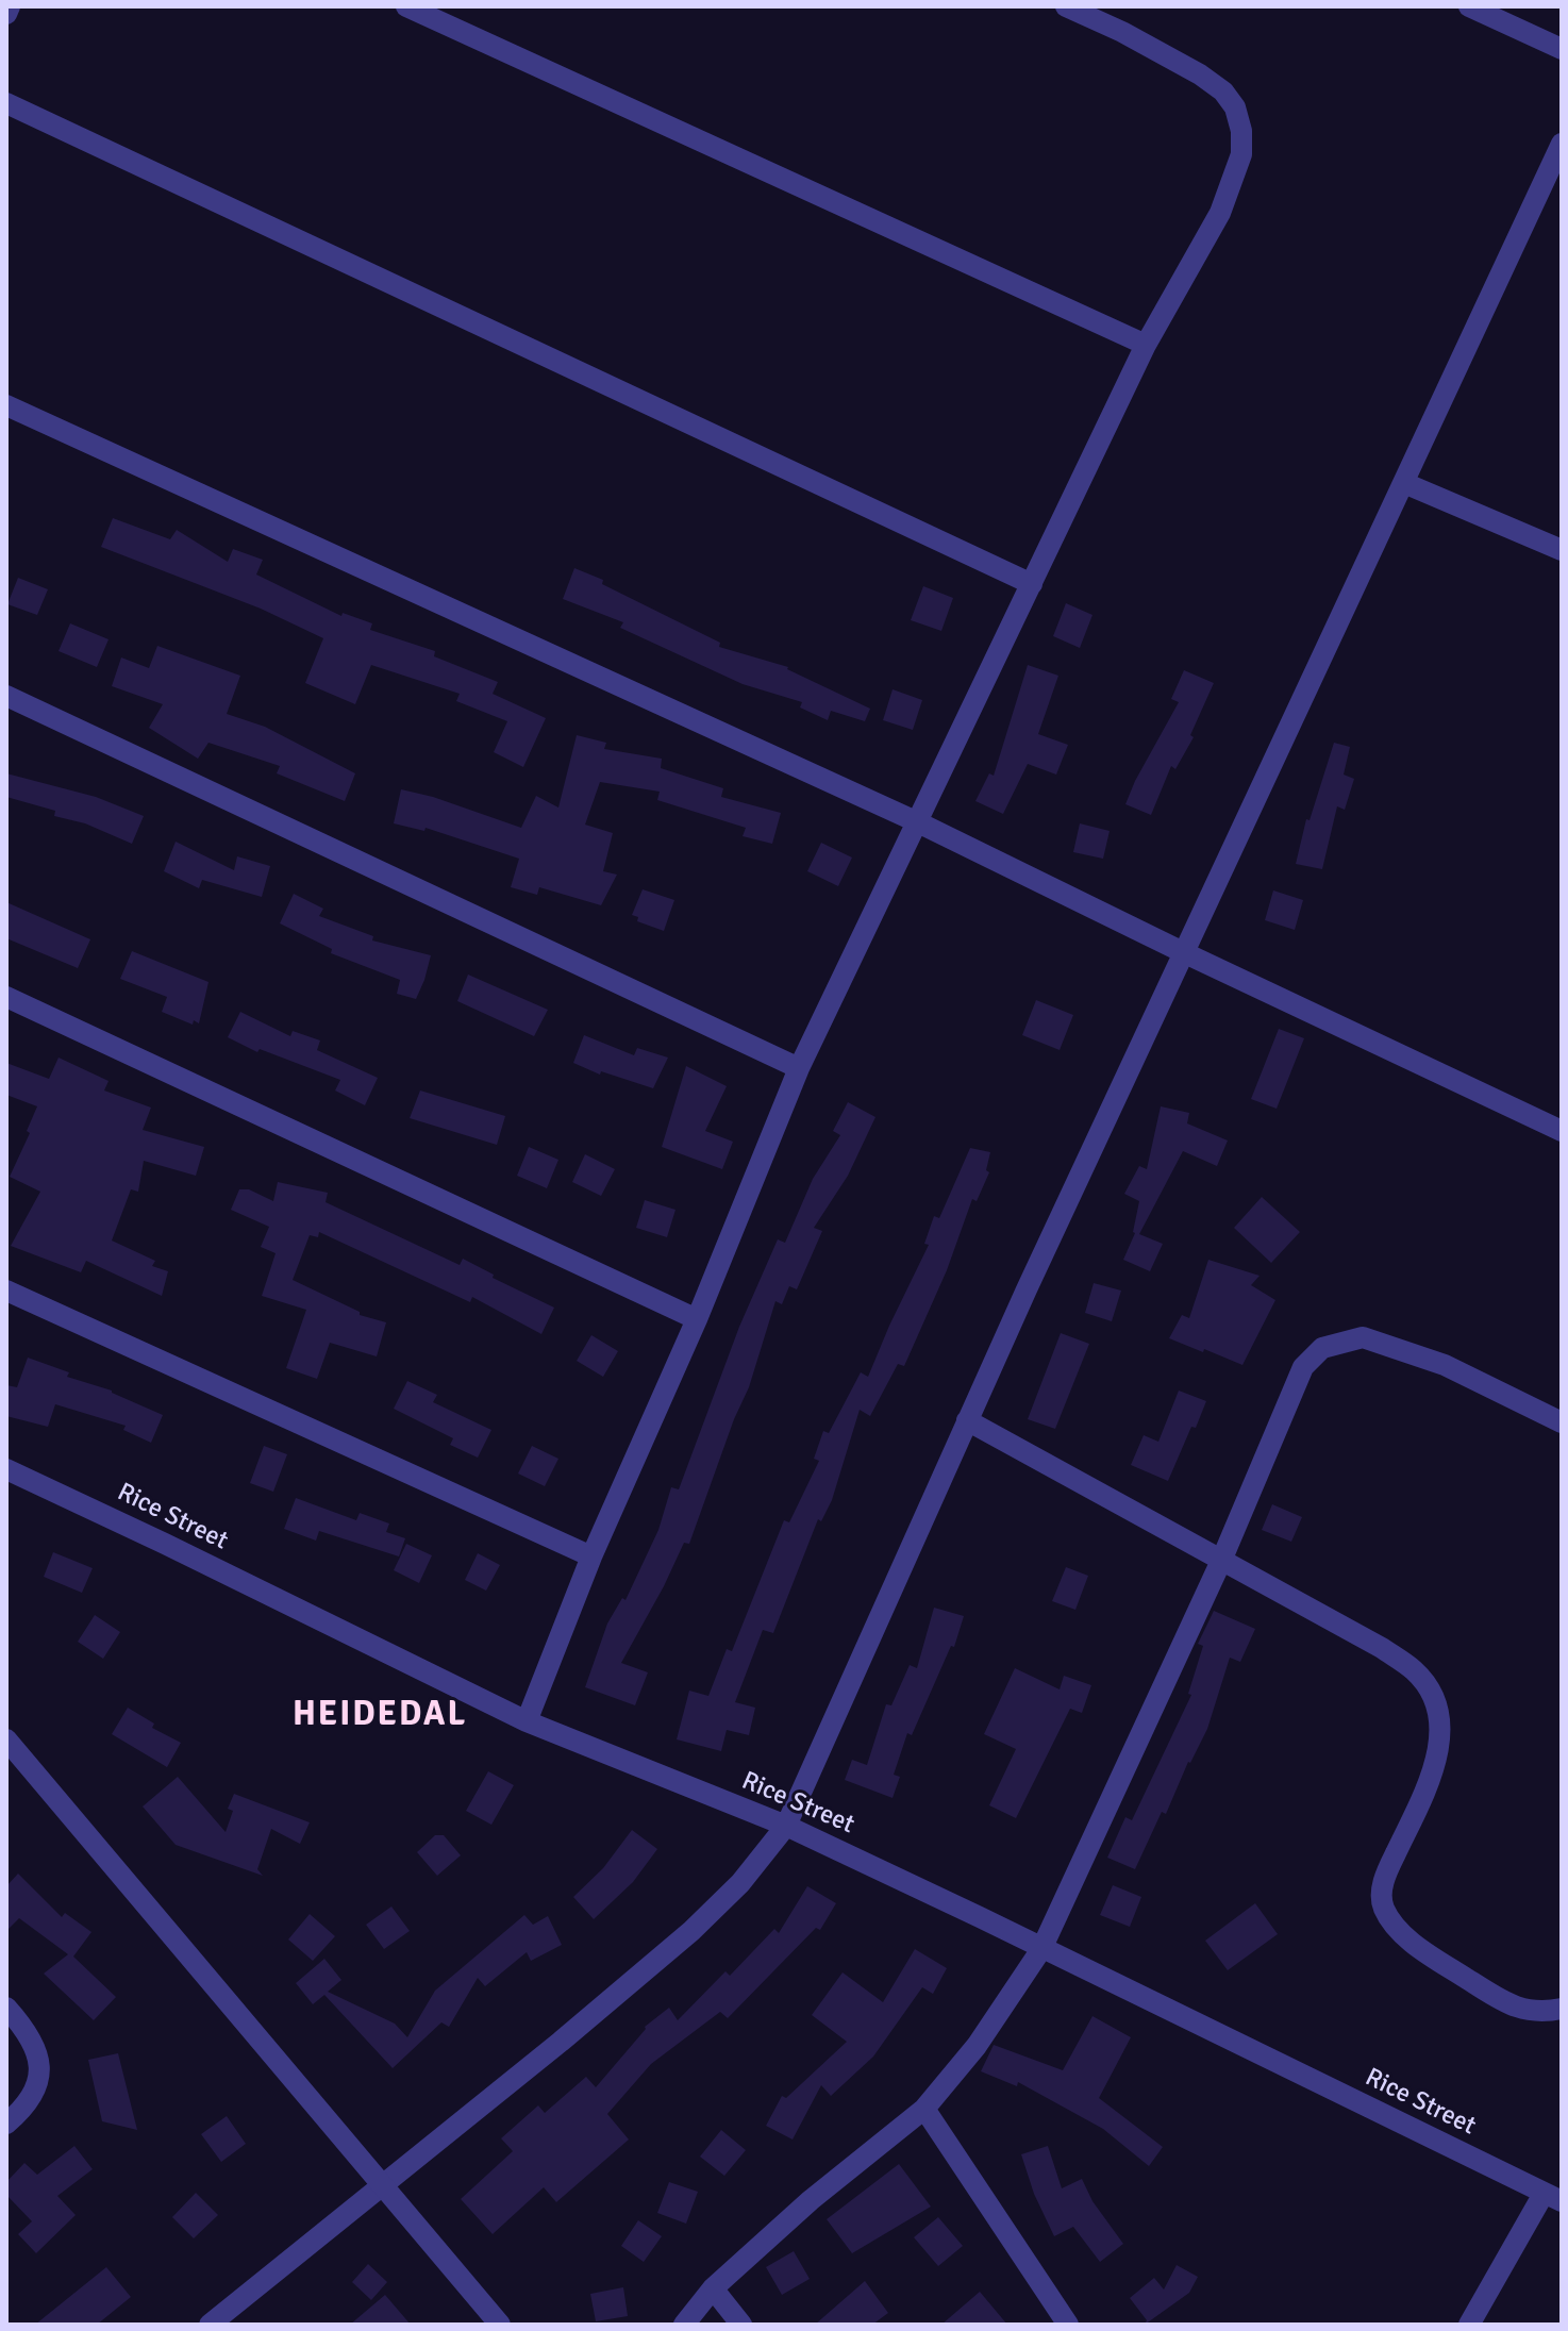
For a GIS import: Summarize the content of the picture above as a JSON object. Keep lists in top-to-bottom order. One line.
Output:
{"streets":{"street":["Rice Street"]},"districts":["HEIDEDAL"]}
